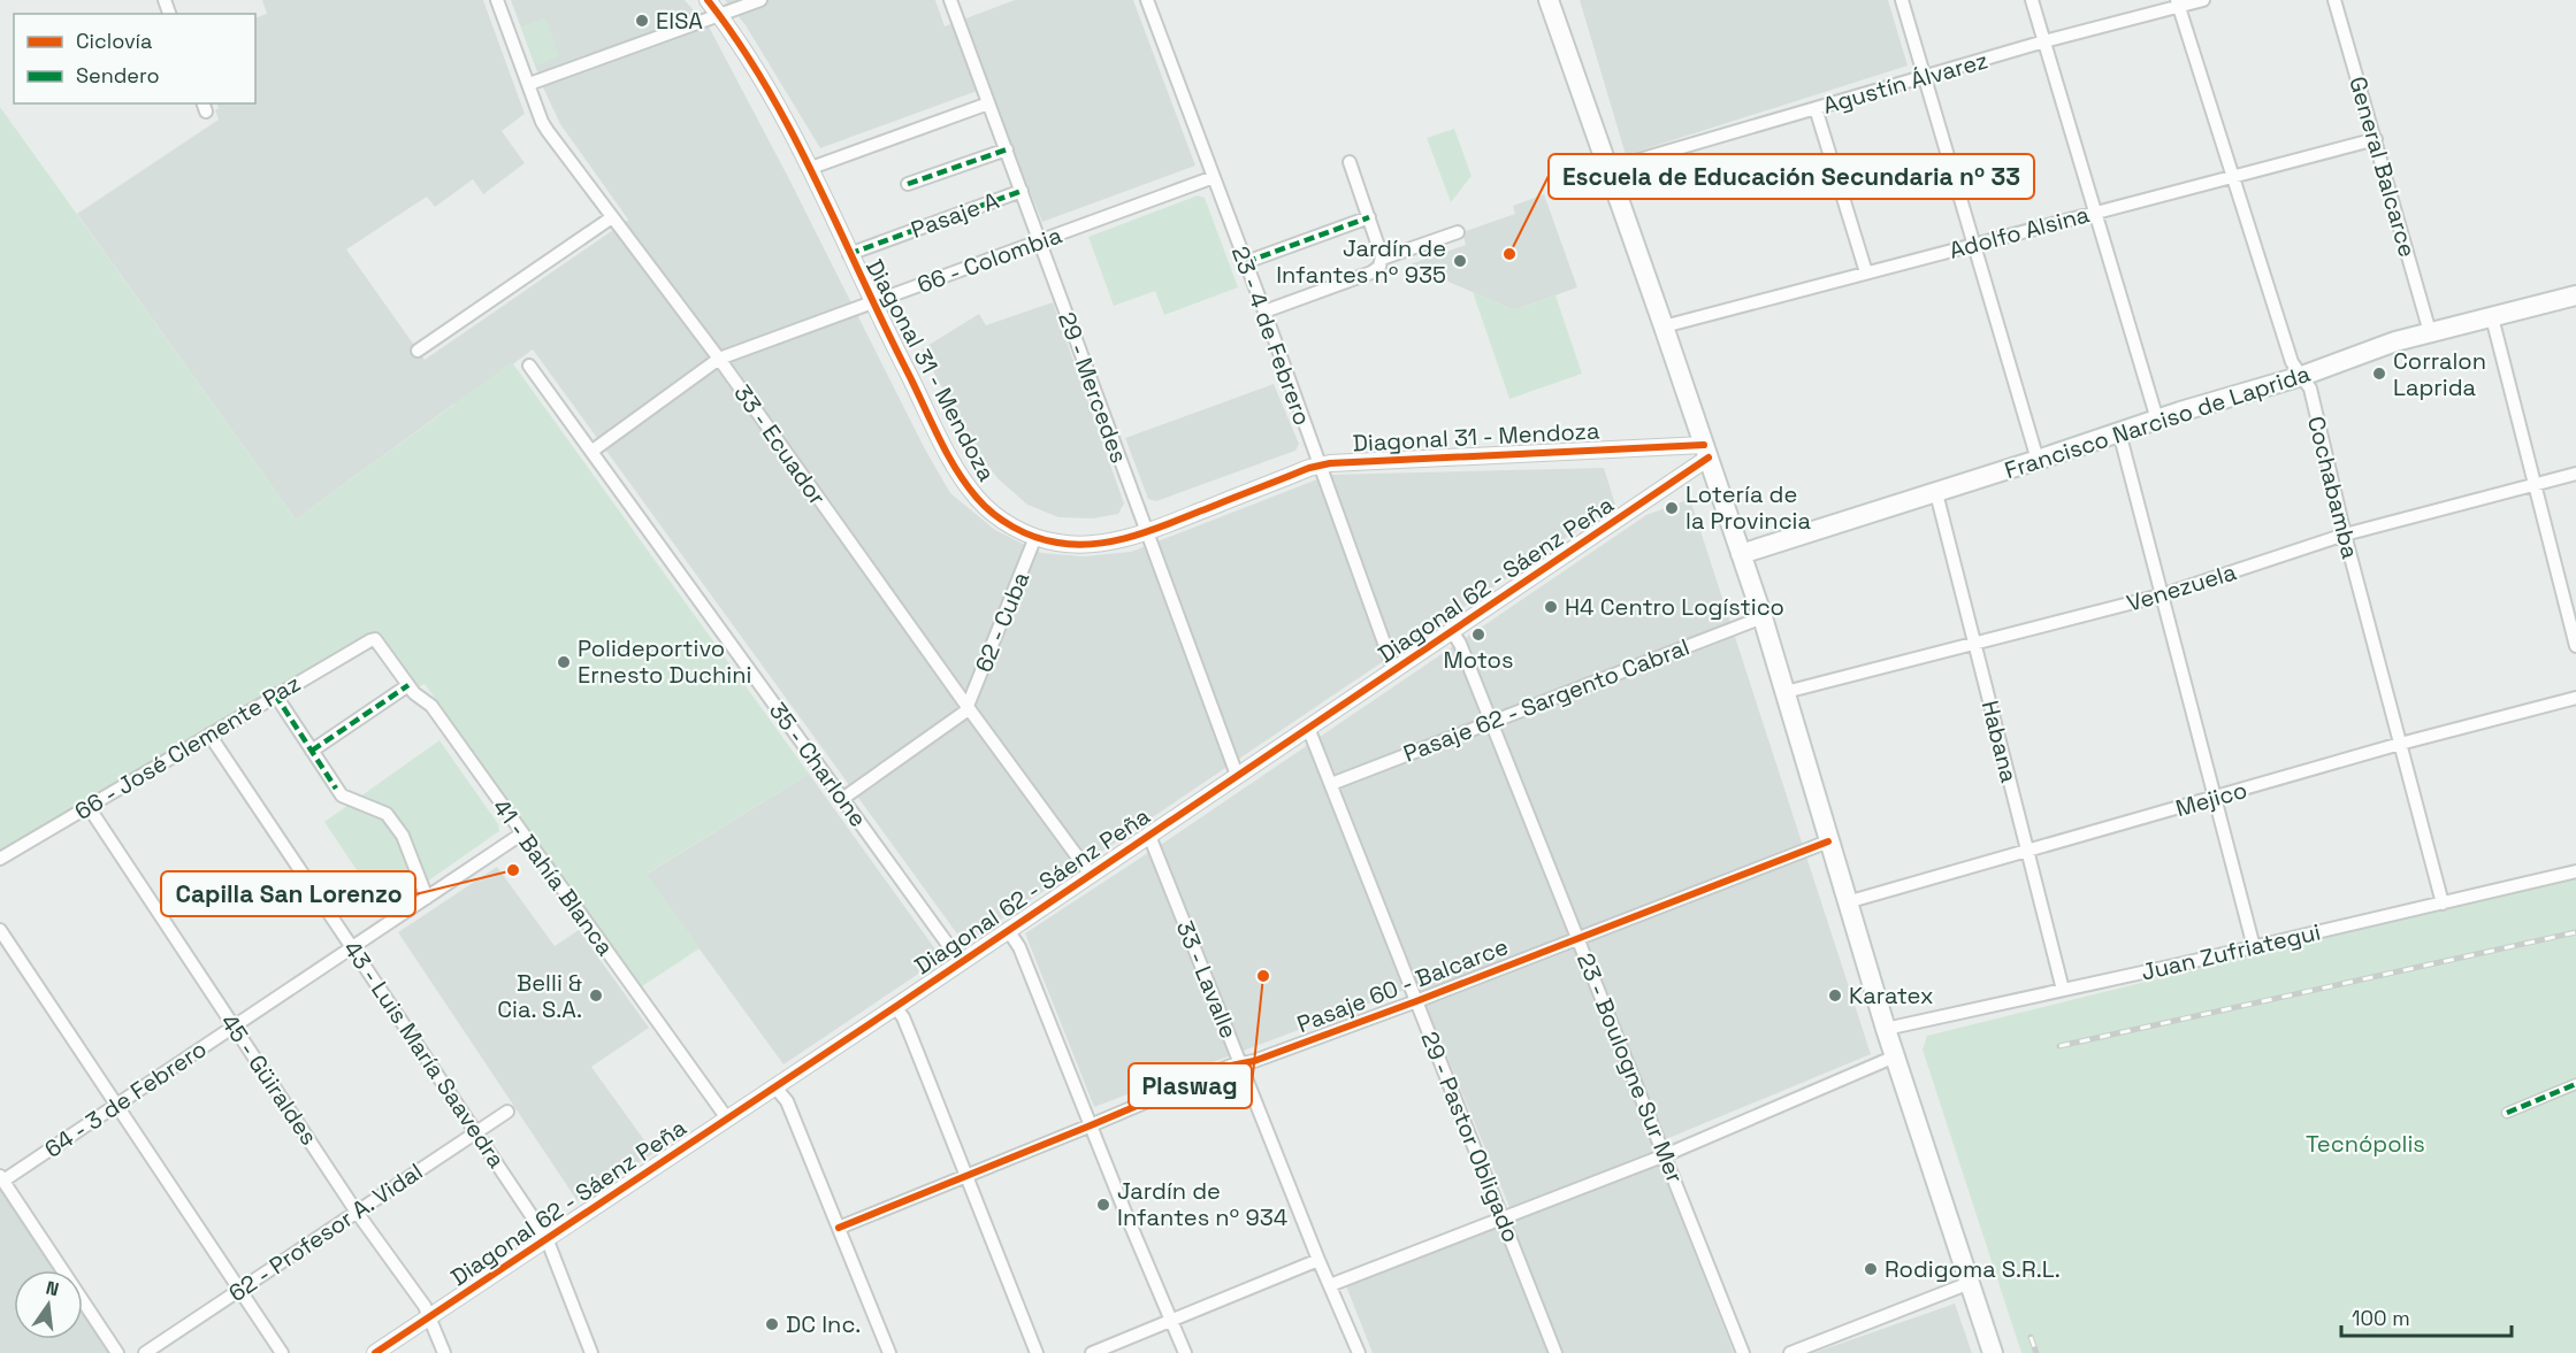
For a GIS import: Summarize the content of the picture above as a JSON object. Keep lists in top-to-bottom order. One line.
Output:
{"streets":{"main road":["Francisco Narciso de Laprida"],"street":["Agustín Álvarez","General Balcarce","Pasaje A","Adolfo Alsina","66 - Colombia","23 - 4 de Febrero","Diagonal 31 - Mendoza","29 - Mercedes","33 - Ecuador","Cochabamba","Diagonal 62 - Sáenz Peña","Venezuela","62 - Cuba","Pasaje 62 - Sargento Cabral","Habana","66 - José Clemente Paz","35 - Charlone","Mejico","41 - Bahía Blanca","Juan Zufriategui","33 - Lavalle","Pasaje 60 - Balcarce","43 - Luis María Saavedra","23 - Boulogne Sur Mer","45 - Güiraldes","64 - 3 de Febrero","29 - Pastor Obligado","62 - Profesor A. Vidal"]},"crossings":[["Agustín Álvarez","Cochabamba"],["General Balcarce","Adolfo Alsina"],["General Balcarce","Francisco Narciso de Laprida"],["Pasaje A","Diagonal 31 - Mendoza"],["Pasaje A","29 - Mercedes"],["Adolfo Alsina","Cochabamba"],["66 - Colombia","23 - 4 de Febrero"],["66 - Colombia","Diagonal 31 - Mendoza"],["66 - Colombia","29 - Mercedes"],["66 - Colombia","33 - Ecuador"],["66 - Colombia","35 - Charlone"],["23 - 4 de Febrero","Diagonal 31 - Mendoza"],["23 - 4 de Febrero","Diagonal 62 - Sáenz Peña"],["Diagonal 31 - Mendoza","29 - Mercedes"],["Diagonal 31 - Mendoza","Diagonal 62 - Sáenz Peña"],["Diagonal 31 - Mendoza","62 - Cuba"],["29 - Mercedes","Diagonal 62 - Sáenz Peña"],["Francisco Narciso de Laprida","Cochabamba"],["Francisco Narciso de Laprida","Habana"],["33 - Ecuador","Diagonal 62 - Sáenz Peña"],["33 - Ecuador","62 - Cuba"],["Cochabamba","Venezuela"],["Cochabamba","Mejico"],["Cochabamba","Juan Zufriategui"],["Diagonal 62 - Sáenz Peña","35 - Charlone"],["Diagonal 62 - Sáenz Peña","41 - Bahía Blanca"],["Diagonal 62 - Sáenz Peña","33 - Lavalle"],["Diagonal 62 - Sáenz Peña","43 - Luis María Saavedra"],["Diagonal 62 - Sáenz Peña","23 - Boulogne Sur Mer"],["Diagonal 62 - Sáenz Peña","45 - Güiraldes"],["Diagonal 62 - Sáenz Peña","29 - Pastor Obligado"],["Venezuela","Habana"],["Pasaje 62 - Sargento Cabral","23 - Boulogne Sur Mer"],["Pasaje 62 - Sargento Cabral","29 - Pastor Obligado"],["Habana","Mejico"],["Habana","Juan Zufriategui"],["66 - José Clemente Paz","41 - Bahía Blanca"],["66 - José Clemente Paz","43 - Luis María Saavedra"],["66 - José Clemente Paz","45 - Güiraldes"],["41 - Bahía Blanca","64 - 3 de Febrero"],["33 - Lavalle","Pasaje 60 - Balcarce"],["Pasaje 60 - Balcarce","23 - Boulogne Sur Mer"],["Pasaje 60 - Balcarce","29 - Pastor Obligado"],["43 - Luis María Saavedra","64 - 3 de Febrero"],["43 - Luis María Saavedra","62 - Profesor A. Vidal"],["45 - Güiraldes","64 - 3 de Febrero"],["45 - Güiraldes","62 - Profesor A. Vidal"]],"parks":["Tecnópolis"],"places":["EISA","Escuela de Educación Secundaria nº 33","Jardín de Infantes nº 935","Corralon Laprida","Lotería de la Provincia","H4 Centro Logístico","Motos","Polideportivo Ernesto Duchini","Capilla San Lorenzo","Plaswag","Belli & Cia. S.A.","Karatex","Jardín de Infantes nº 934","Rodigoma S.R.L.","DC Inc."],"legend":["Ciclovía","Sendero"],"scale_bar":"100 m","north":"top"}
